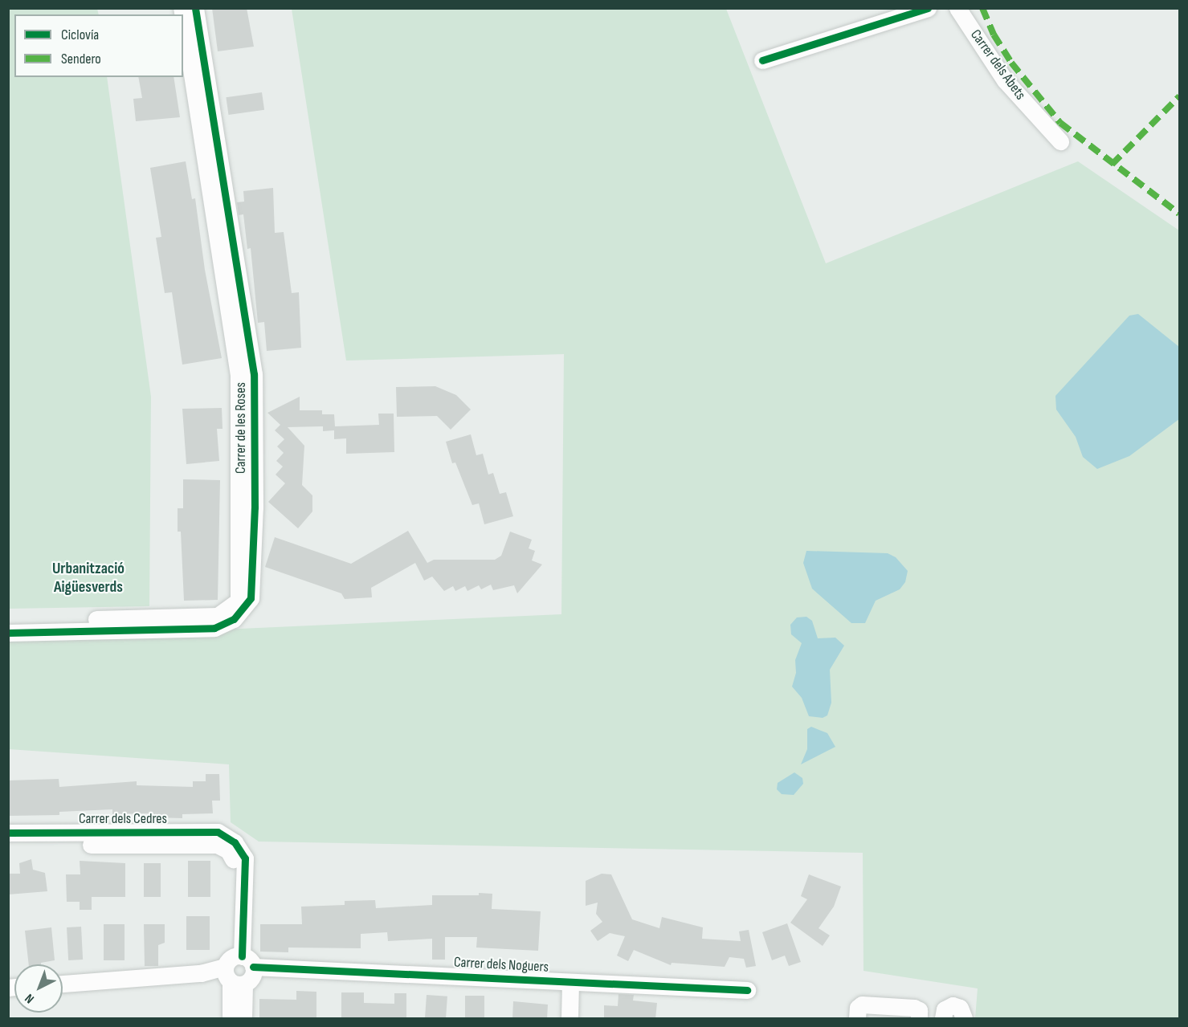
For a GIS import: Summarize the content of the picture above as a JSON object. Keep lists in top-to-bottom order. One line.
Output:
{"streets":{"street":["Carrer dels Abets","Carrer de les Roses","Carrer dels Cedres","Carrer dels Noguers"]},"districts":["Urbanització Aigüesverds"],"legend":["Ciclovía","Sendero"],"north":"bottom left"}
